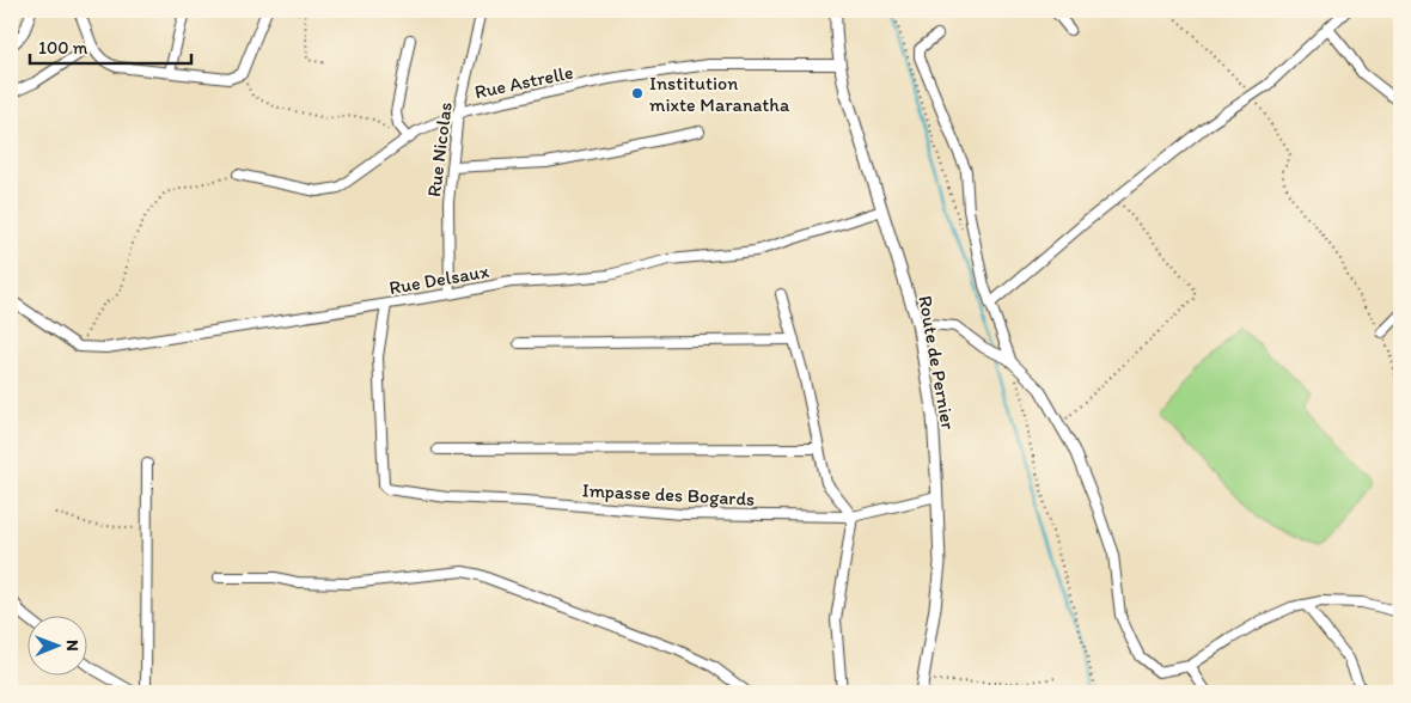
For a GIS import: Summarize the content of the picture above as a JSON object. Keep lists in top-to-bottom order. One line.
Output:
{"streets":{"street":["Rue Astrelle","Rue Nicolas","Rue Delsaux","Route de Pernier","Impasse des Bogards"]},"crossings":[["Rue Astrelle","Rue Nicolas"],["Rue Astrelle","Route de Pernier"],["Rue Nicolas","Rue Delsaux"],["Rue Delsaux","Route de Pernier"],["Rue Delsaux","Impasse des Bogards"],["Route de Pernier","Impasse des Bogards"]],"places":["Institution mixte Maranatha"],"scale_bar":"100 m","north":"right"}
